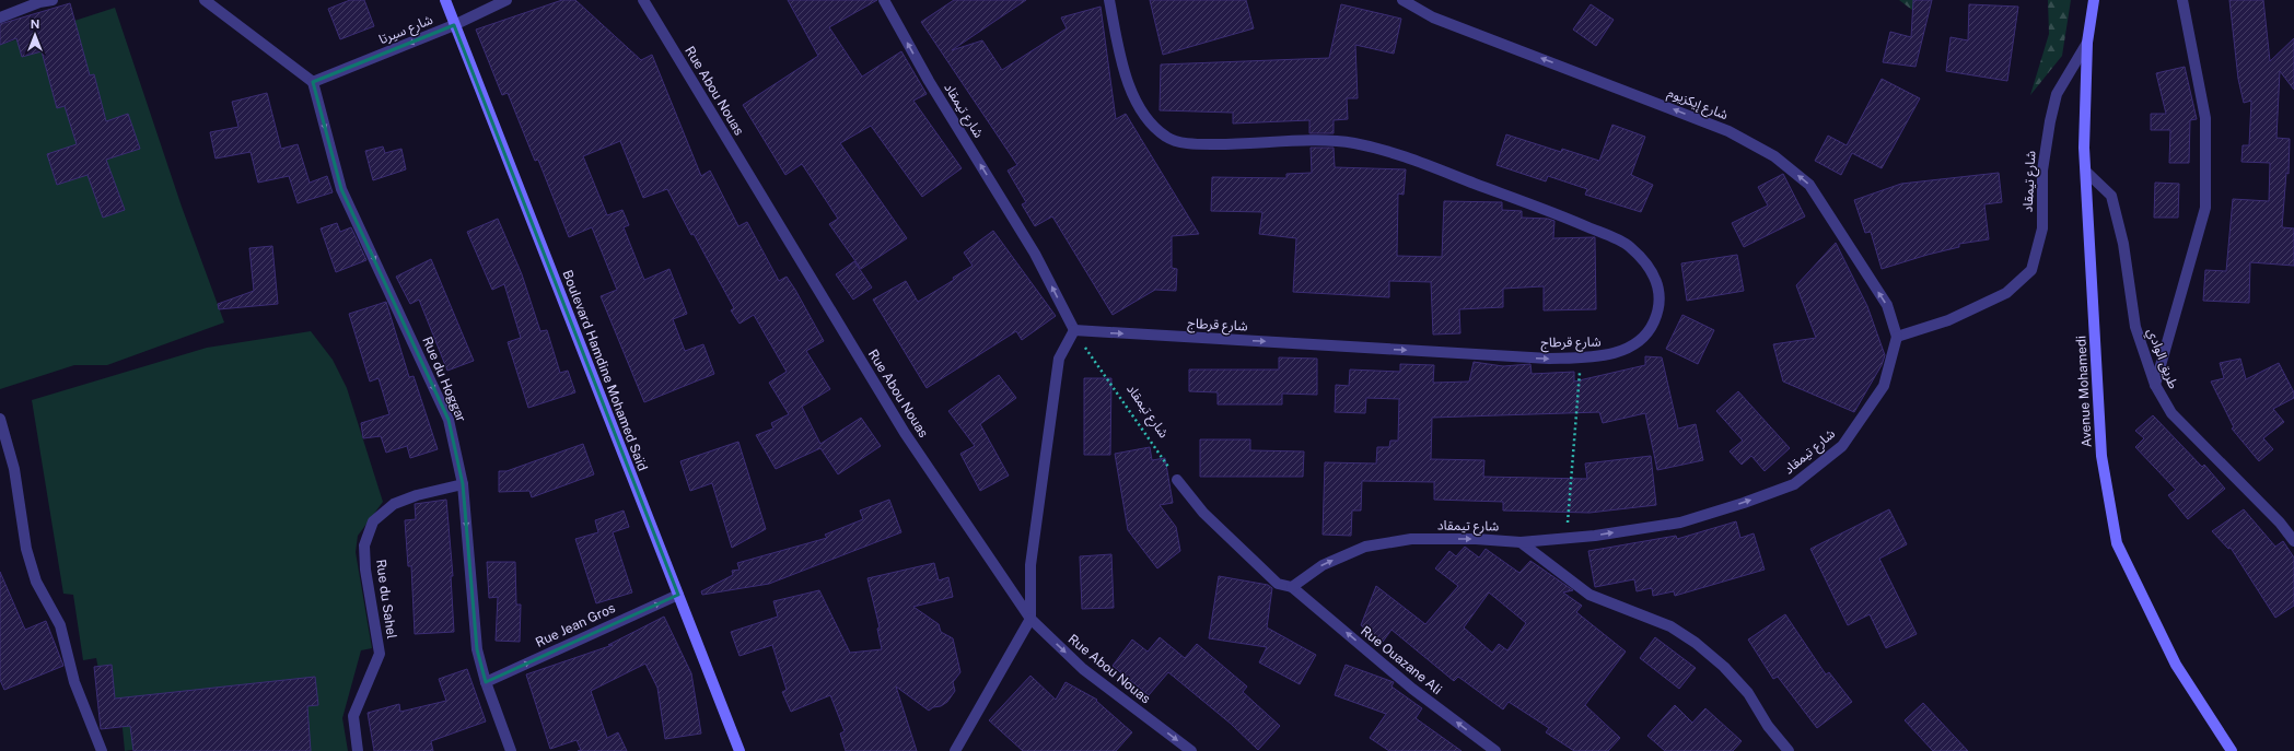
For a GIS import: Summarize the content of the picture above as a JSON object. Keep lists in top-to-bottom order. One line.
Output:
{"streets":{"street":["شارع سيرتا","Rue Abou Nouas","شارع إيكزيوم","شارع تيمقاد","شارع قرطاج","طريق الوادي","Boulevard Hamdine Mohamed Saïd","Rue du Hoggar","Avenue Mohamedi","Rue du Sahel","Rue Jean Gros","Rue Ouazane Ali"]},"crossings":[["شارع سيرتا","Boulevard Hamdine Mohamed Saïd"],["شارع سيرتا","Rue du Hoggar"],["شارع إيكزيوم","شارع تيمقاد"],["شارع تيمقاد","شارع قرطاج"],["شارع تيمقاد","Avenue Mohamedi"],["شارع تيمقاد","Rue Ouazane Ali"],["طريق الوادي","Avenue Mohamedi"],["Boulevard Hamdine Mohamed Saïd","Rue Jean Gros"],["Rue du Hoggar","Rue du Sahel"],["Rue du Hoggar","Rue Jean Gros"]],"one_way":["شارع سيرتا","شارع إيكزيوم","شارع قرطاج","Rue du Hoggar","Rue Jean Gros","Rue Ouazane Ali"],"north":"top"}
